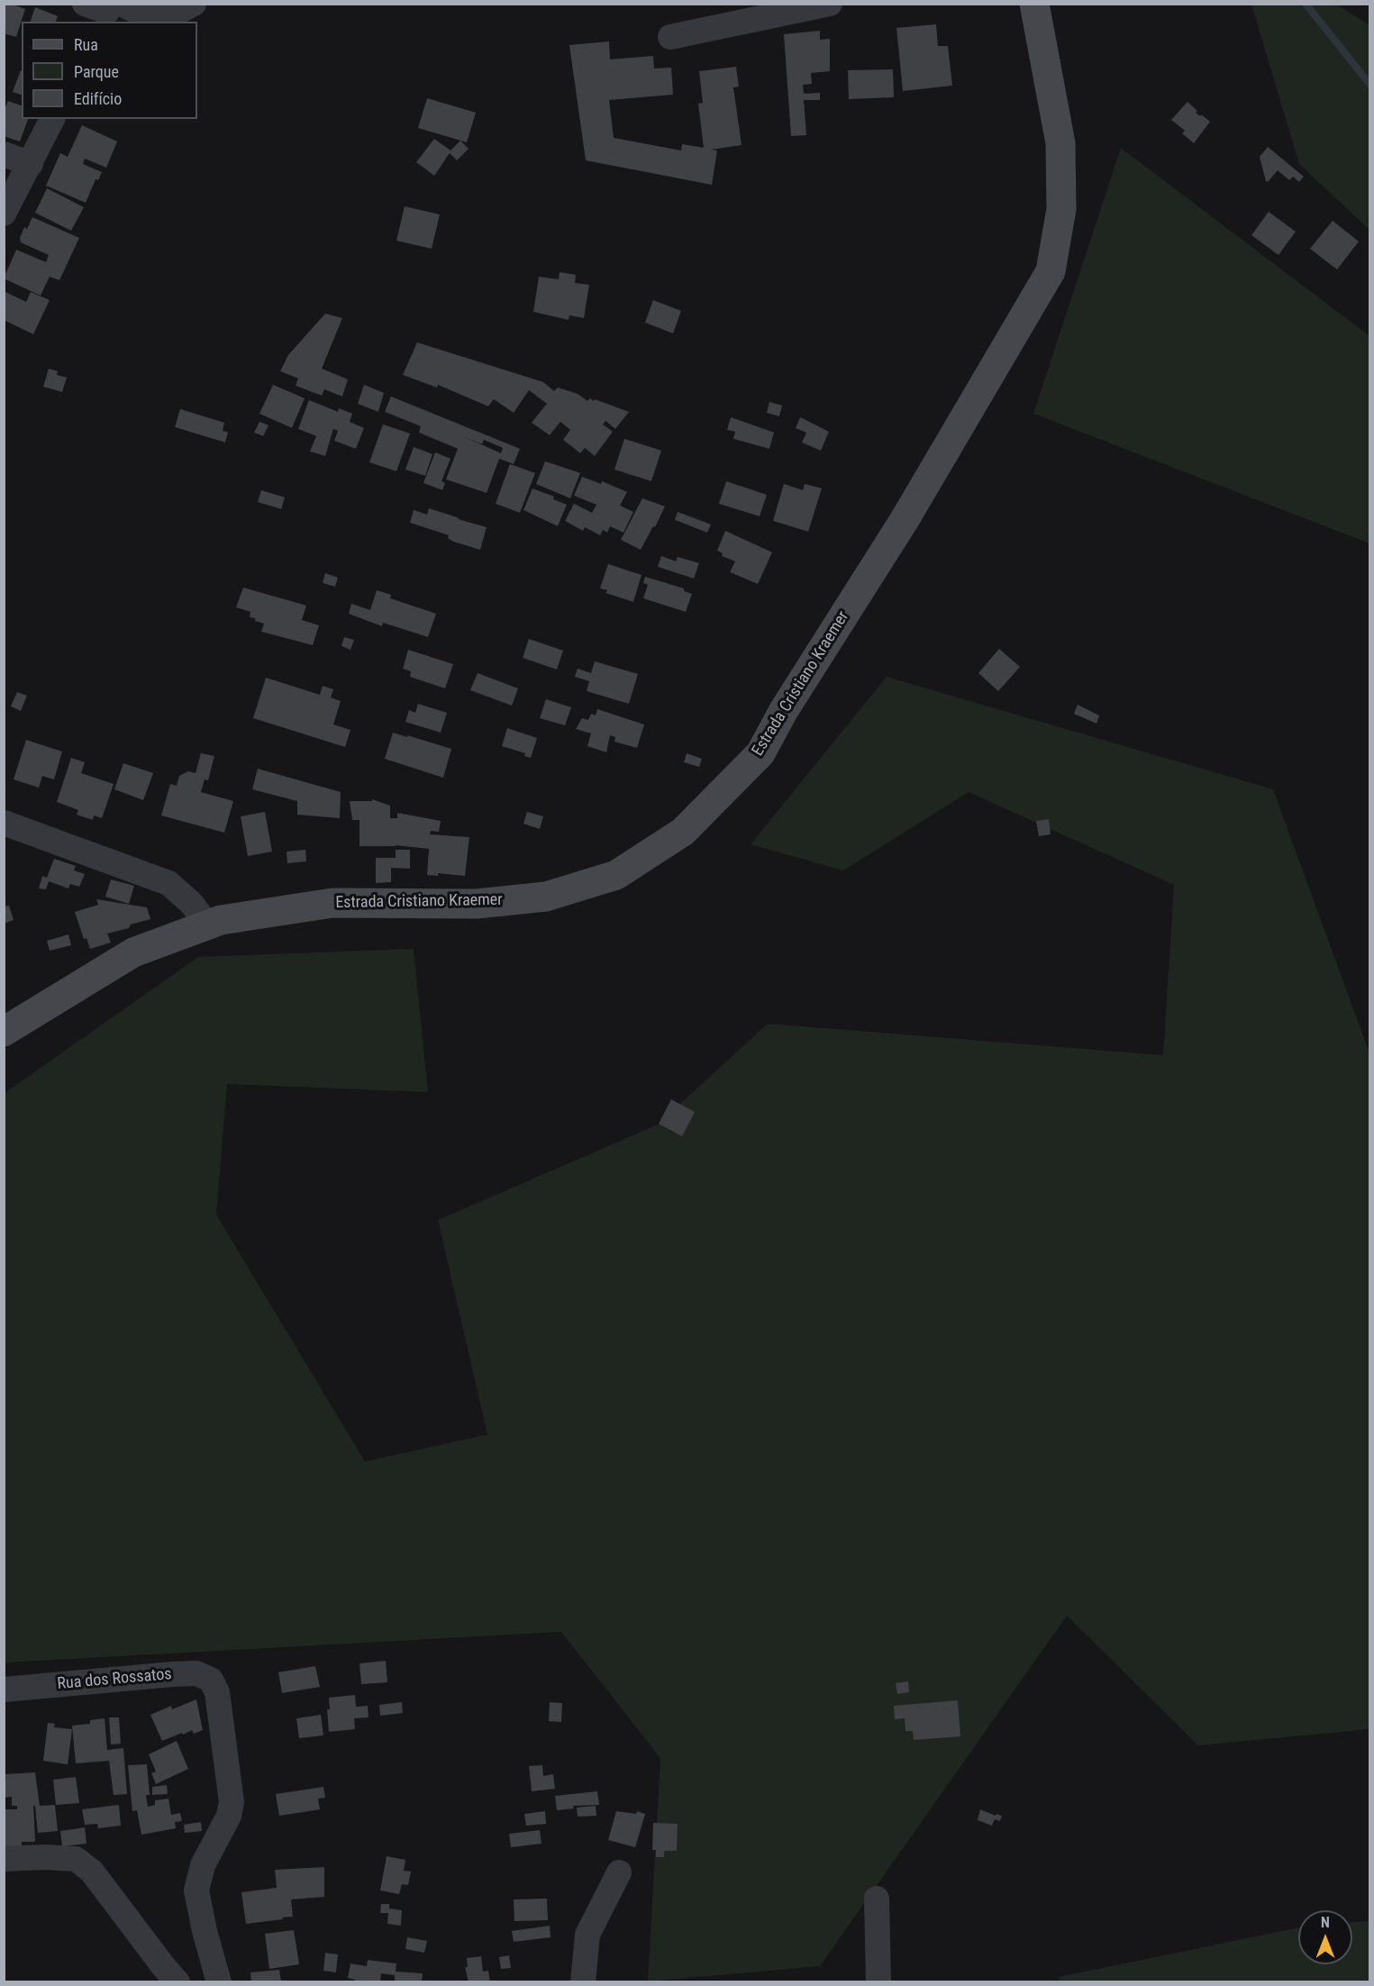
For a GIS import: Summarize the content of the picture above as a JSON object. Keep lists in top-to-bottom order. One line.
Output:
{"streets":{"main road":["Estrada Cristiano Kraemer"],"street":["Rua dos Rossatos"]},"legend":["Rua","Parque","Edifício"],"north":"top"}
